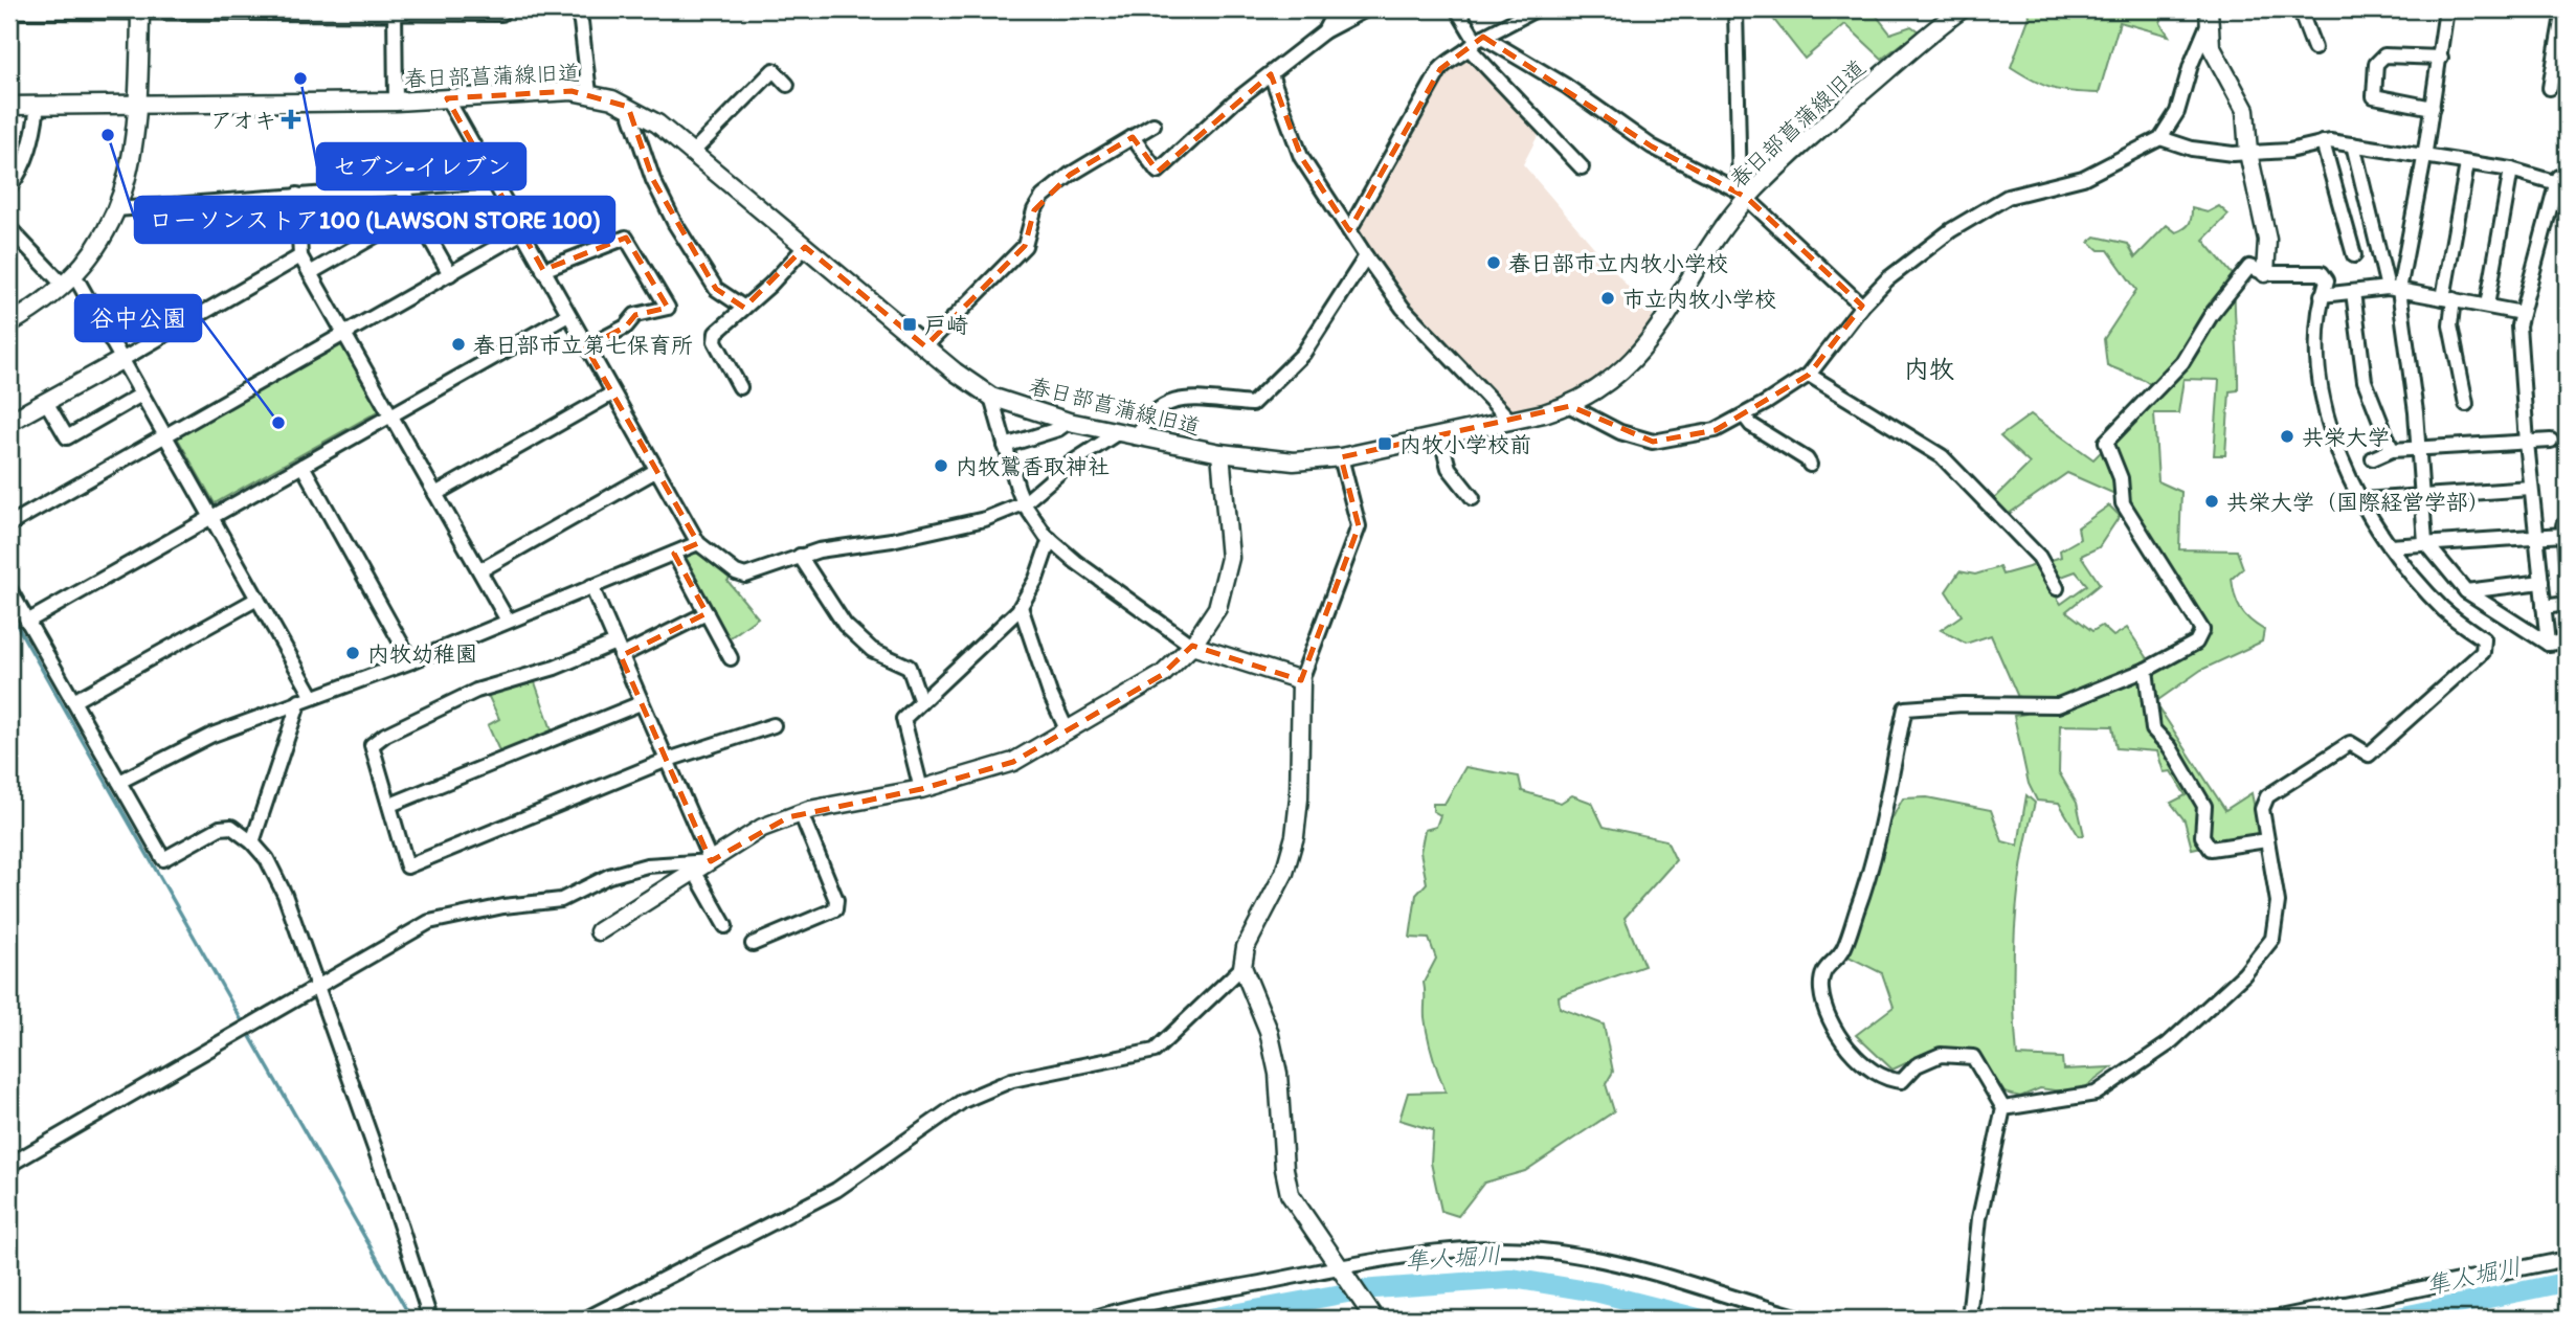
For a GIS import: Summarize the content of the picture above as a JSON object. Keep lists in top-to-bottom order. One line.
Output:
{"streets":{"street":["春日部菖蒲線旧道"]},"districts":["内牧"],"water":["隼人堀川"],"places":{"other":["セブン-イレブン","ローソンストア100 (LAWSON STORE 100)","春日部市立内牧小学校","市立内牧小学校","春日部市立第七保育所","谷中公園","共栄大学","内牧鷲香取神社","共栄大学（国際経営学部）","内牧幼稚園"],"health":["アオキ"],"transit":["戸崎","内牧小学校前"]}}
